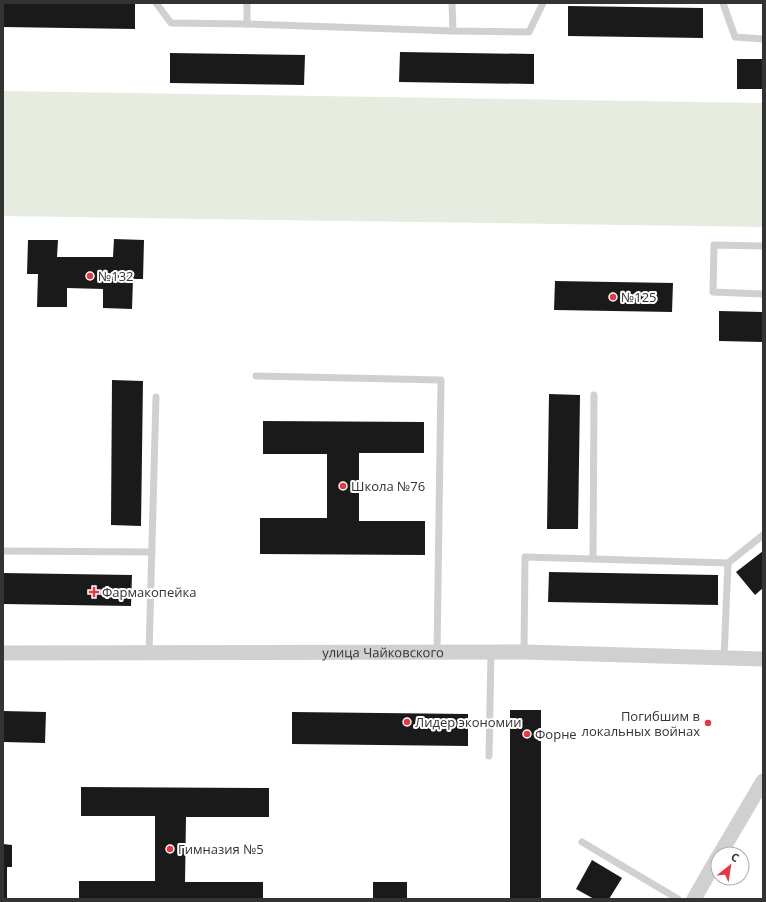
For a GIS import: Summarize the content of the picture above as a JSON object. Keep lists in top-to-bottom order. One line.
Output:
{"streets":{"street":["улица Чайковского"]},"places":{"other":["№132","№125","Школа №76","Лидер экономии","Погибшим в локальных войнах","Форне","Гимназия №5"],"health":["Фармакопейка"]},"north":"top right"}
